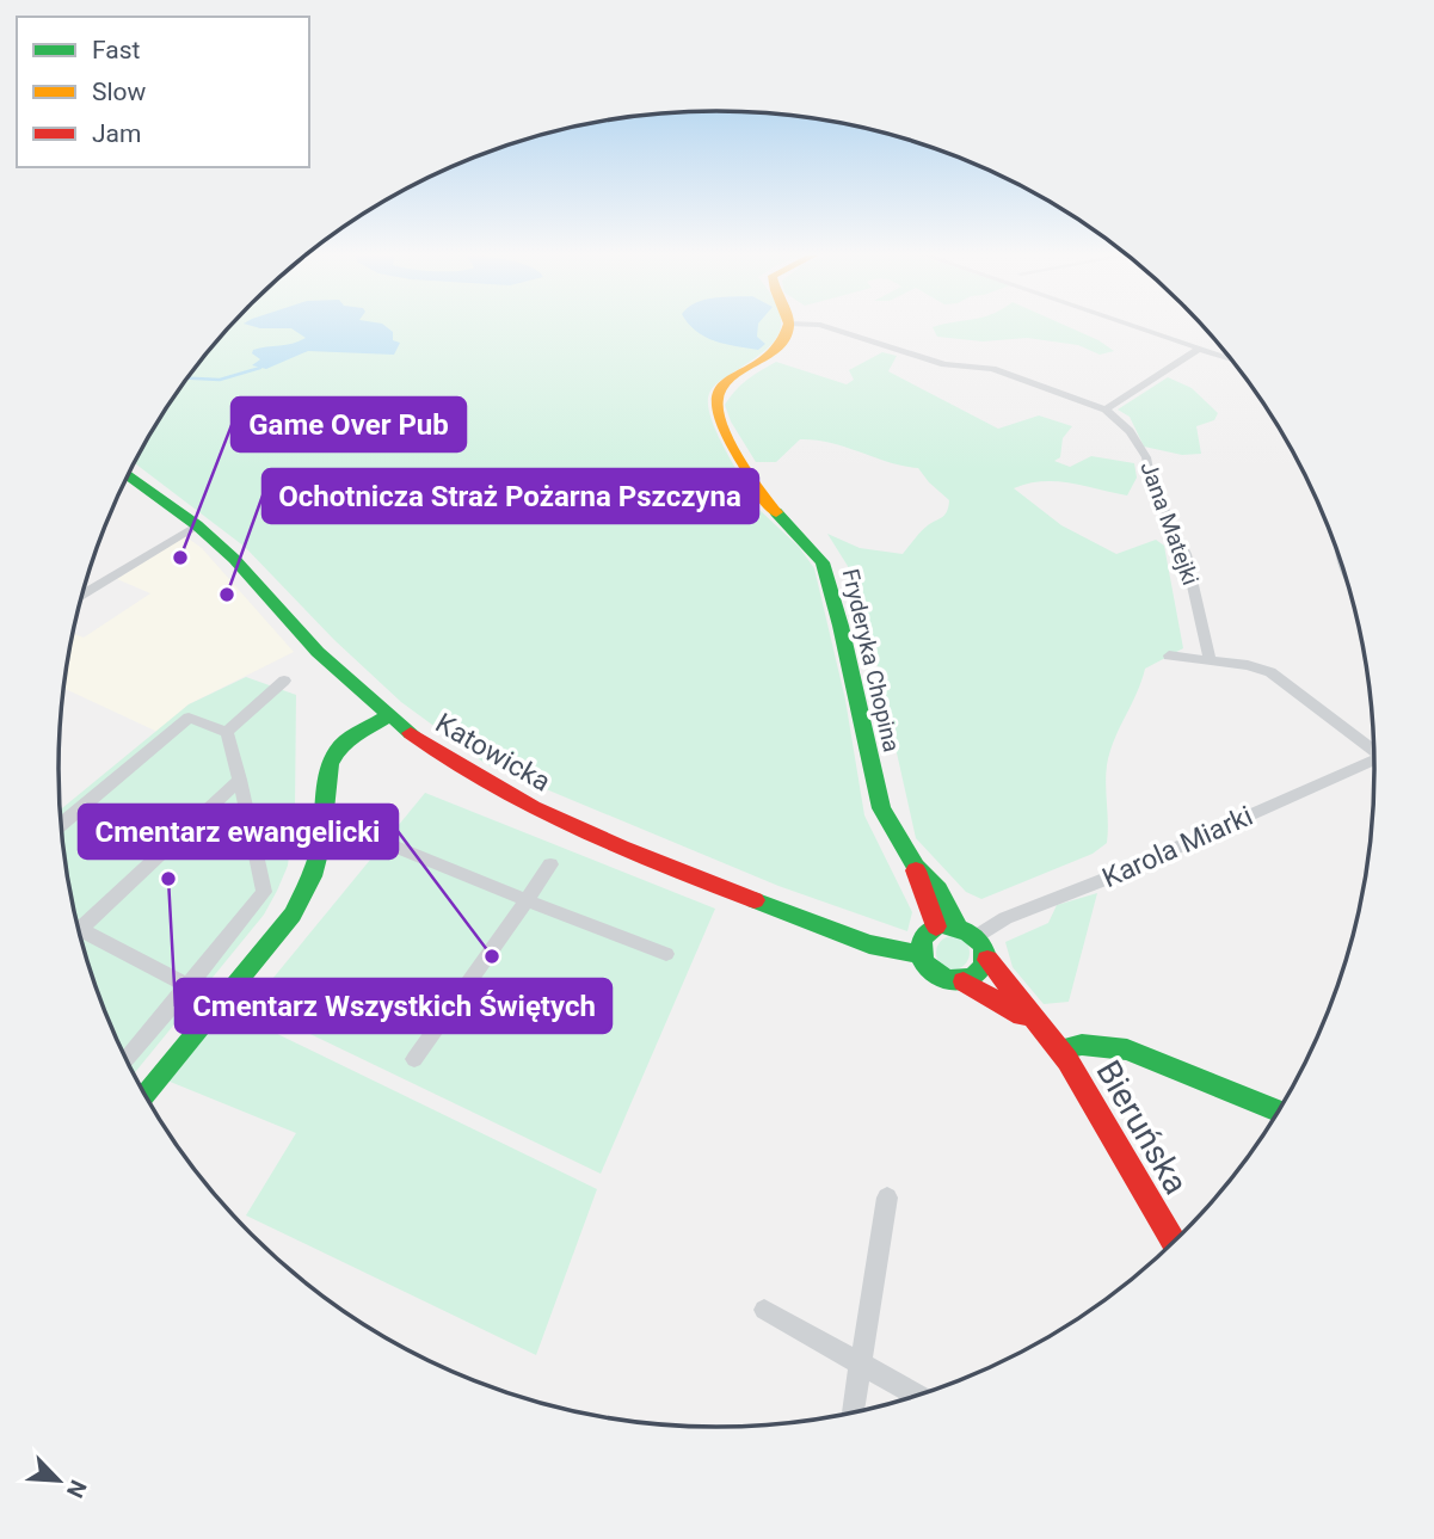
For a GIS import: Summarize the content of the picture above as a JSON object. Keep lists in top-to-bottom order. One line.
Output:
{"streets":{"street":["Jana Matejki","Fryderyka Chopina","Katowicka","Karola Miarki","Bieruńska"]},"crossings":[["Jana Matejki","Karola Miarki"],["Fryderyka Chopina","Katowicka"],["Fryderyka Chopina","Karola Miarki"],["Fryderyka Chopina","Bieruńska"],["Katowicka","Karola Miarki"],["Katowicka","Bieruńska"],["Karola Miarki","Bieruńska"]],"places":["Game Over Pub","Ochotnicza Straż Pożarna Pszczyna","Cmentarz Wszystkich Świętych","Cmentarz ewangelicki"],"legend":["Fast","Slow","Jam"],"north":"bottom right"}
